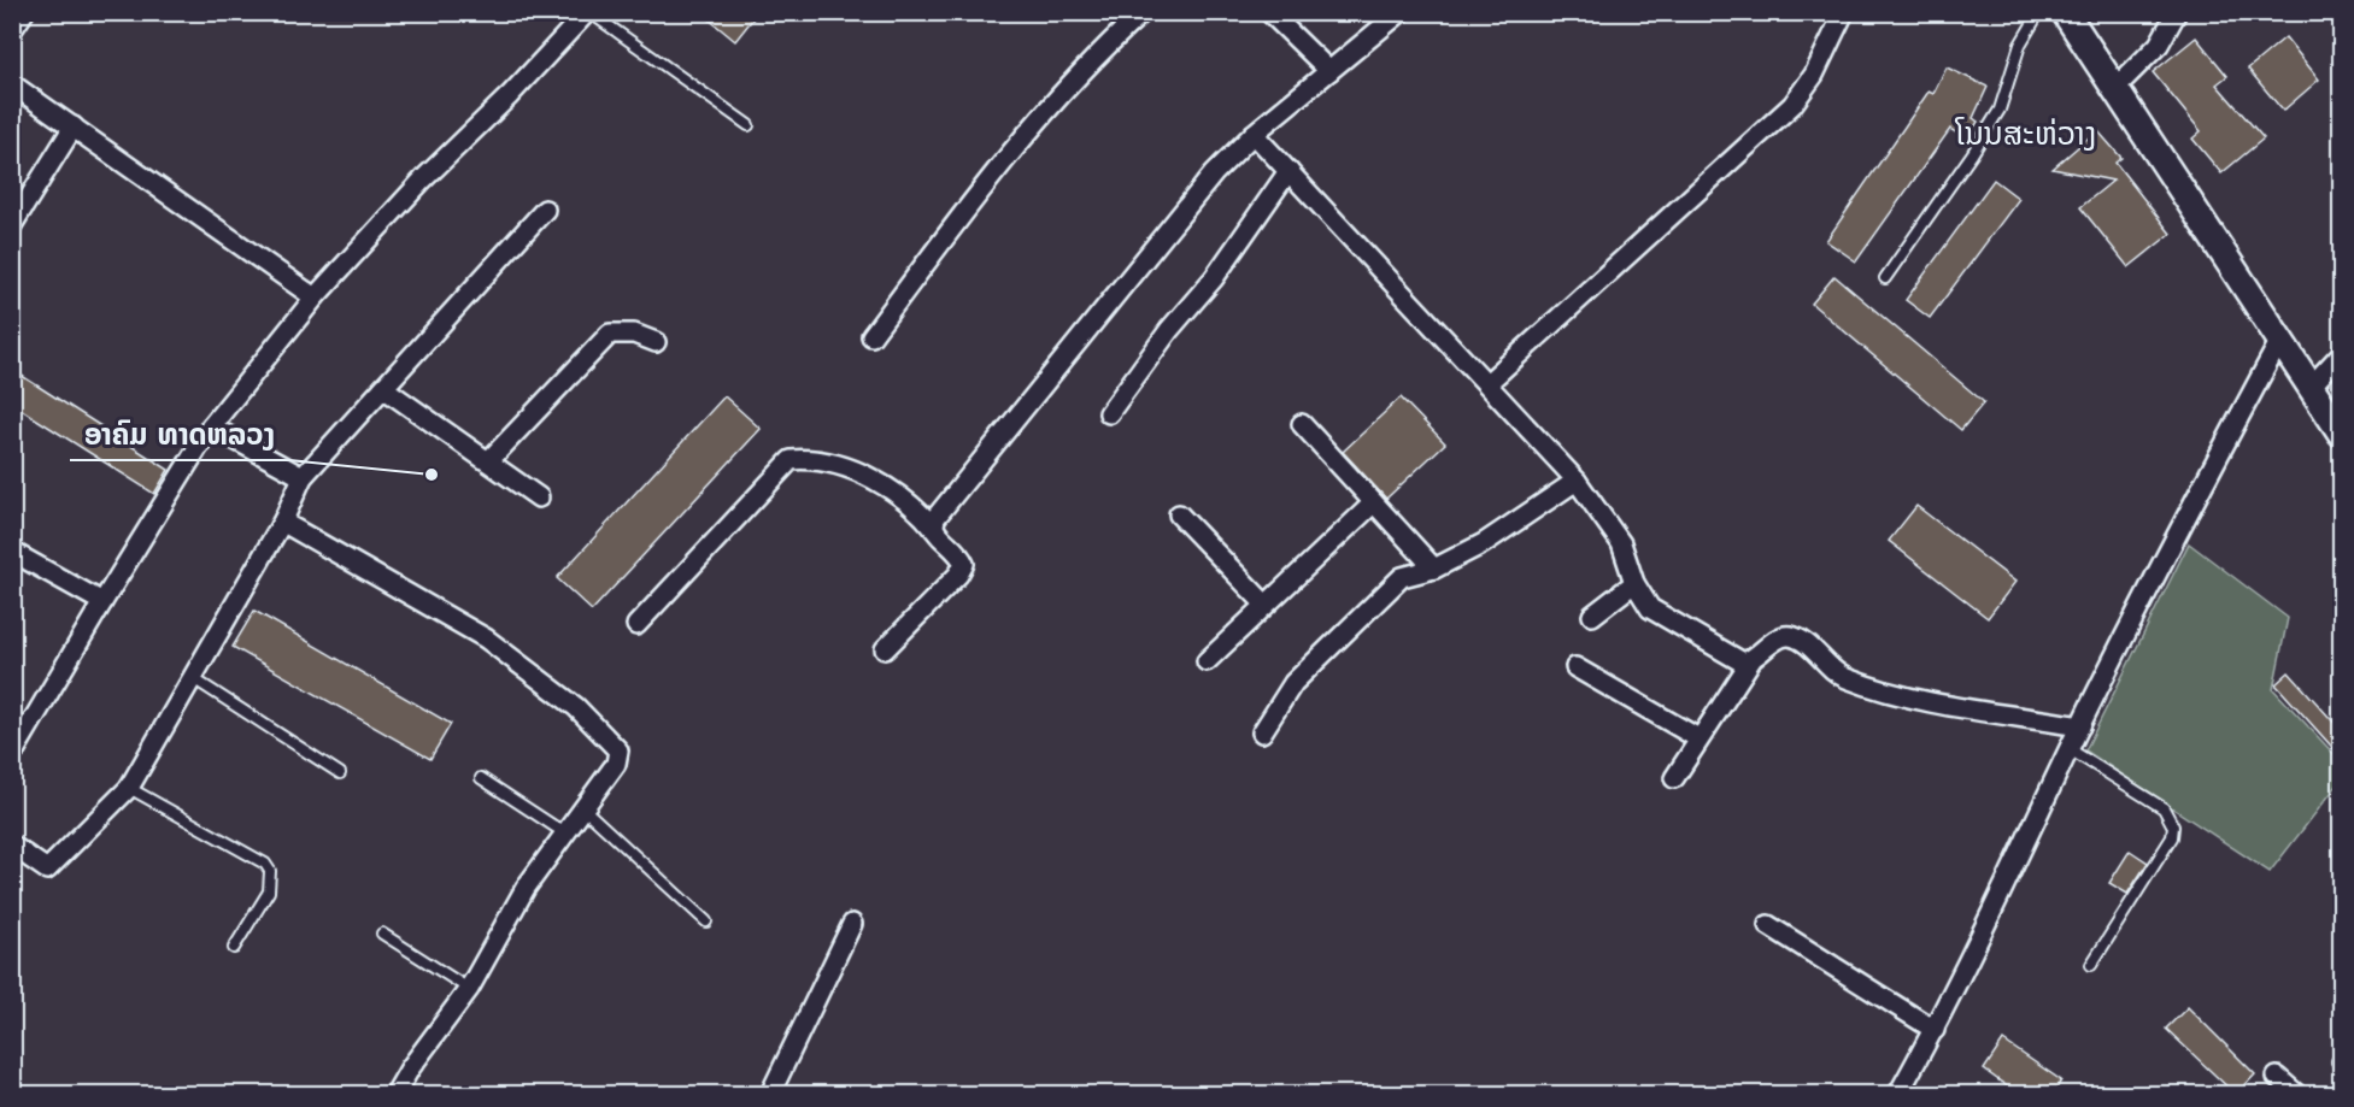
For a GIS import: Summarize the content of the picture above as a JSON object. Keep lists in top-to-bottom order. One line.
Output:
{"districts":["ໂນນສະຫ່ວາງ"],"places":["ອາຄົມ ທາດຫລວງ"]}
